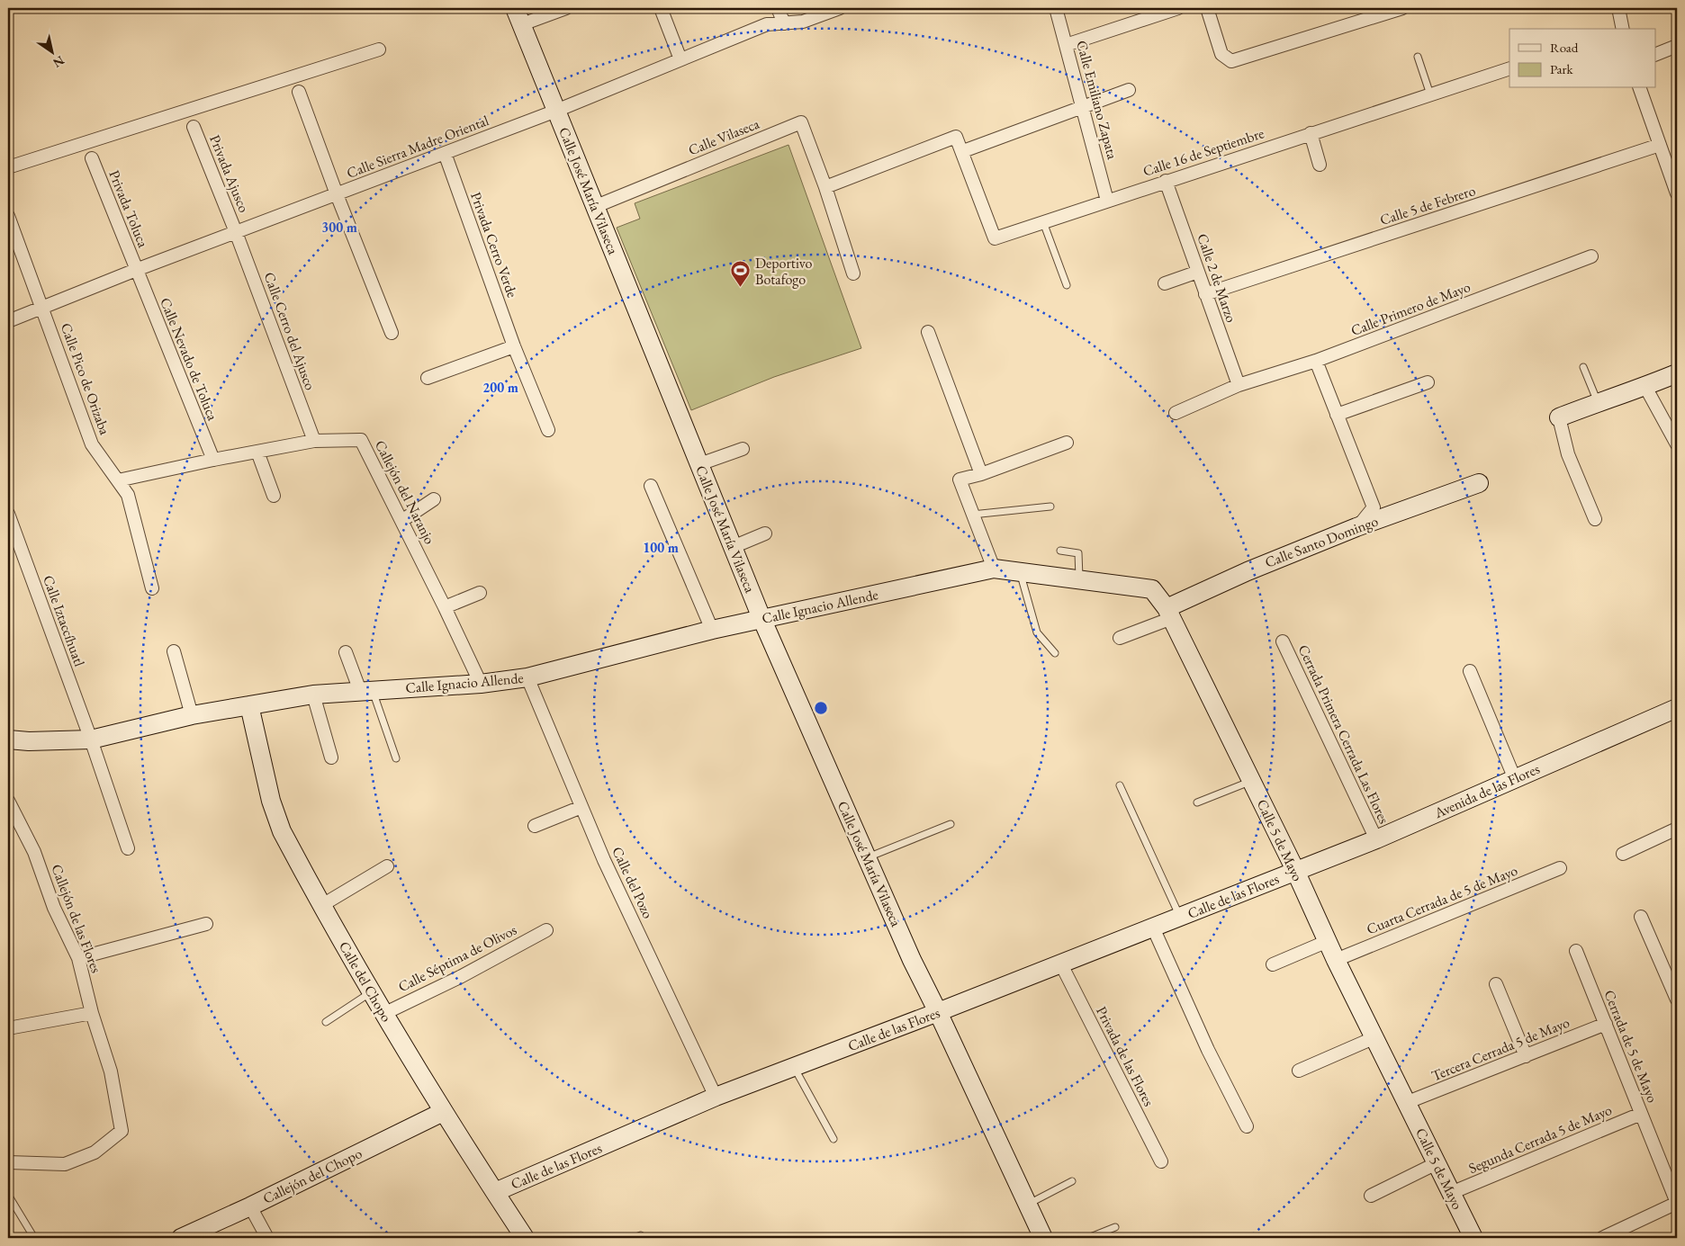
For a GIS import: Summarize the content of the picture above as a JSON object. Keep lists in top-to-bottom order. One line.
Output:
{"streets":{"street":["Calle Emiliano Zapata","Calle Vilaseca","Calle Sierra Madre Oriental","Calle 16 de Septiembre","Privada Ajusco","Calle José María Vilaseca","Calle 5 de Febrero","Privada Toluca","Privada Cerro Verde","Calle 2 de Marzo","Calle Primero de Mayo","Calle Cerro del Ajusco","Calle Nevado de Toluca","Calle Pico de Orizaba","Callejón del Naranjo","Calle Santo Domingo","Calle Ignacio Allende","Calle Iztaccíhuatl","Cerrada Primera Cerrada Las Flores","Avenida de las Flores","Calle 5 de Mayo","Calle del Pozo","Calle de las Flores","Cuarta Cerrada de 5 de Mayo","Callejón de las Flores","Calle Séptima de Olivos","Calle del Chopo","Cerrada de 5 de Mayo","Tercera Cerrada 5 de Mayo","Privada de las Flores","Segunda Cerrada 5 de Mayo","Callejón del Chopo"]},"crossings":[["Calle Emiliano Zapata","Calle 16 de Septiembre"],["Calle Vilaseca","Calle José María Vilaseca"],["Calle Sierra Madre Oriental","Privada Ajusco"],["Calle Sierra Madre Oriental","Calle José María Vilaseca"],["Calle Sierra Madre Oriental","Privada Toluca"],["Calle Sierra Madre Oriental","Privada Cerro Verde"],["Calle Sierra Madre Oriental","Calle Cerro del Ajusco"],["Calle Sierra Madre Oriental","Calle Nevado de Toluca"],["Calle Sierra Madre Oriental","Calle Pico de Orizaba"],["Calle 16 de Septiembre","Calle 2 de Marzo"],["Privada Ajusco","Calle Cerro del Ajusco"],["Calle José María Vilaseca","Calle Ignacio Allende"],["Calle José María Vilaseca","Calle de las Flores"],["Calle 5 de Febrero","Calle 2 de Marzo"],["Privada Toluca","Calle Nevado de Toluca"],["Calle 2 de Marzo","Calle Primero de Mayo"],["Calle Cerro del Ajusco","Callejón del Naranjo"],["Calle Nevado de Toluca","Callejón del Naranjo"],["Calle Pico de Orizaba","Callejón del Naranjo"],["Callejón del Naranjo","Calle Ignacio Allende"],["Calle Santo Domingo","Calle 5 de Mayo"],["Calle Ignacio Allende","Calle Iztaccíhuatl"],["Calle Ignacio Allende","Calle 5 de Mayo"],["Calle Ignacio Allende","Calle del Pozo"],["Calle Ignacio Allende","Calle del Chopo"],["Cerrada Primera Cerrada Las Flores","Avenida de las Flores"],["Avenida de las Flores","Calle 5 de Mayo"],["Avenida de las Flores","Calle de las Flores"],["Calle 5 de Mayo","Calle de las Flores"],["Calle 5 de Mayo","Cuarta Cerrada de 5 de Mayo"],["Calle 5 de Mayo","Tercera Cerrada 5 de Mayo"],["Calle 5 de Mayo","Segunda Cerrada 5 de Mayo"],["Calle del Pozo","Calle de las Flores"],["Calle de las Flores","Calle del Chopo"],["Calle de las Flores","Privada de las Flores"],["Calle Séptima de Olivos","Calle del Chopo"],["Calle del Chopo","Callejón del Chopo"],["Cerrada de 5 de Mayo","Tercera Cerrada 5 de Mayo"],["Cerrada de 5 de Mayo","Segunda Cerrada 5 de Mayo"]],"places":{"sports":["Deportivo Botafogo"]},"legend":["Road","Park"],"north":"bottom right","rings":["300 m","200 m","100 m"]}
